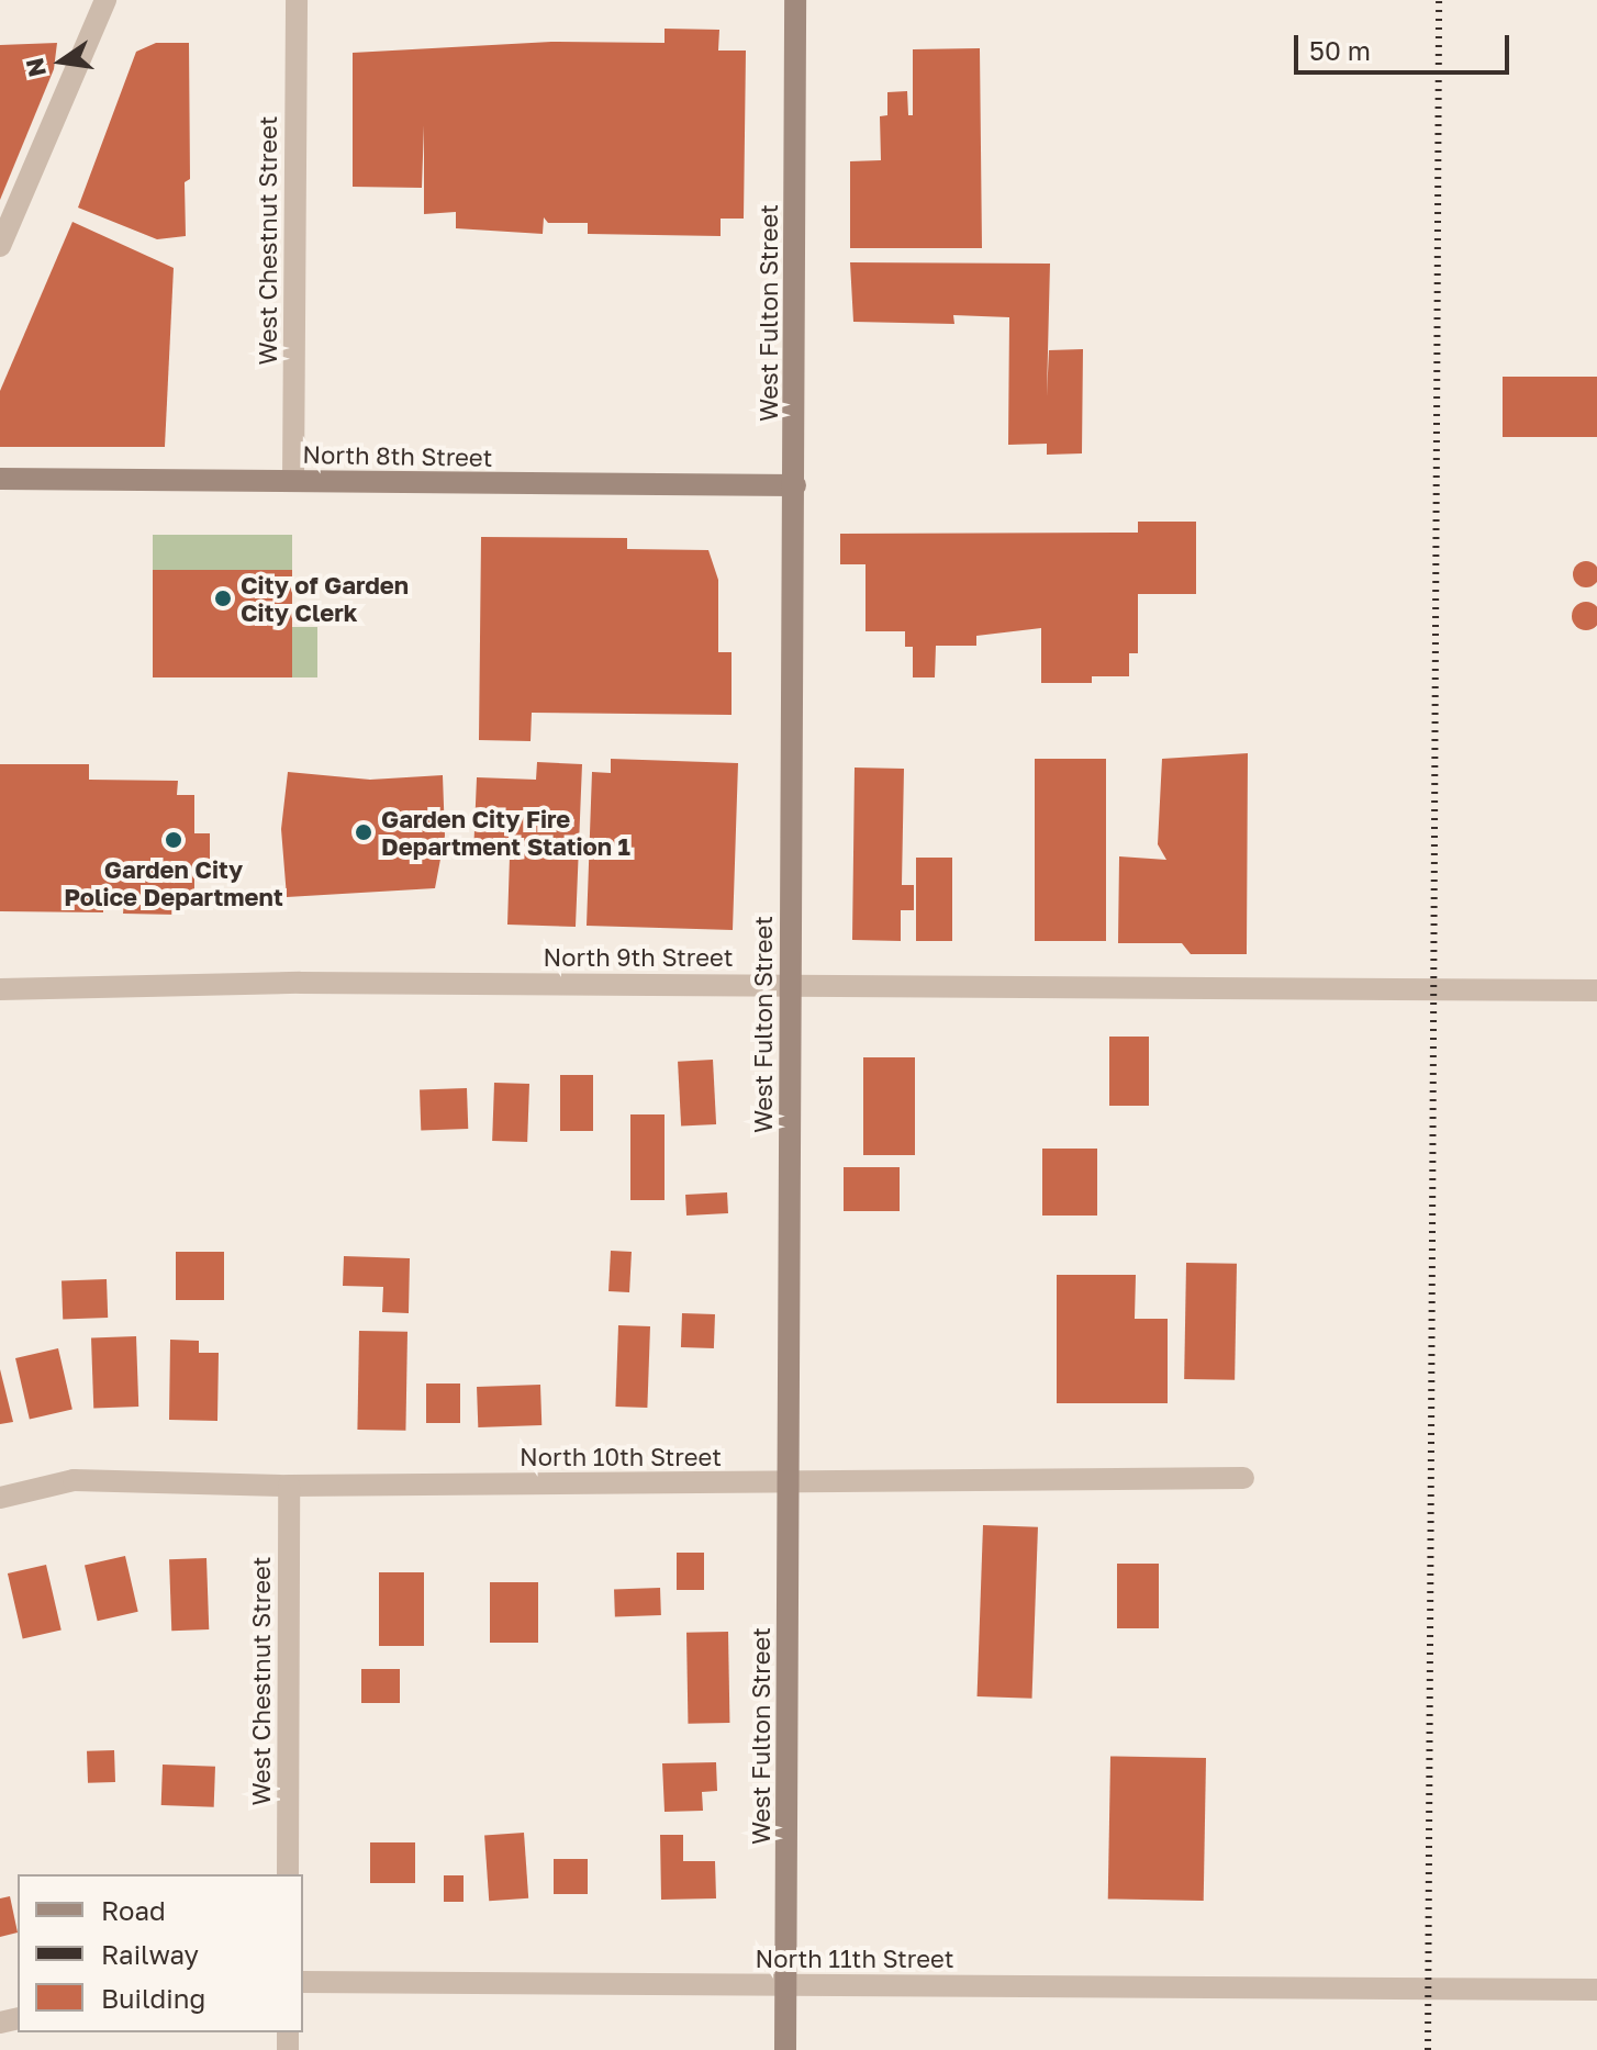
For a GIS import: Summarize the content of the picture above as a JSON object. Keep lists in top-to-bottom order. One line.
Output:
{"streets":{"street":["West Chestnut Street","West Fulton Street","North 8th Street","North 9th Street","North 10th Street","North 11th Street"]},"crossings":[["West Chestnut Street","North 8th Street"],["West Chestnut Street","North 10th Street"],["West Fulton Street","North 8th Street"],["West Fulton Street","North 9th Street"],["West Fulton Street","North 10th Street"],["West Fulton Street","North 11th Street"]],"places":["City of Garden City Clerk","Garden City Fire Department Station 1","Garden City Police Department"],"legend":["Road","Railway","Building"],"scale_bar":"50 m","north":"left"}
